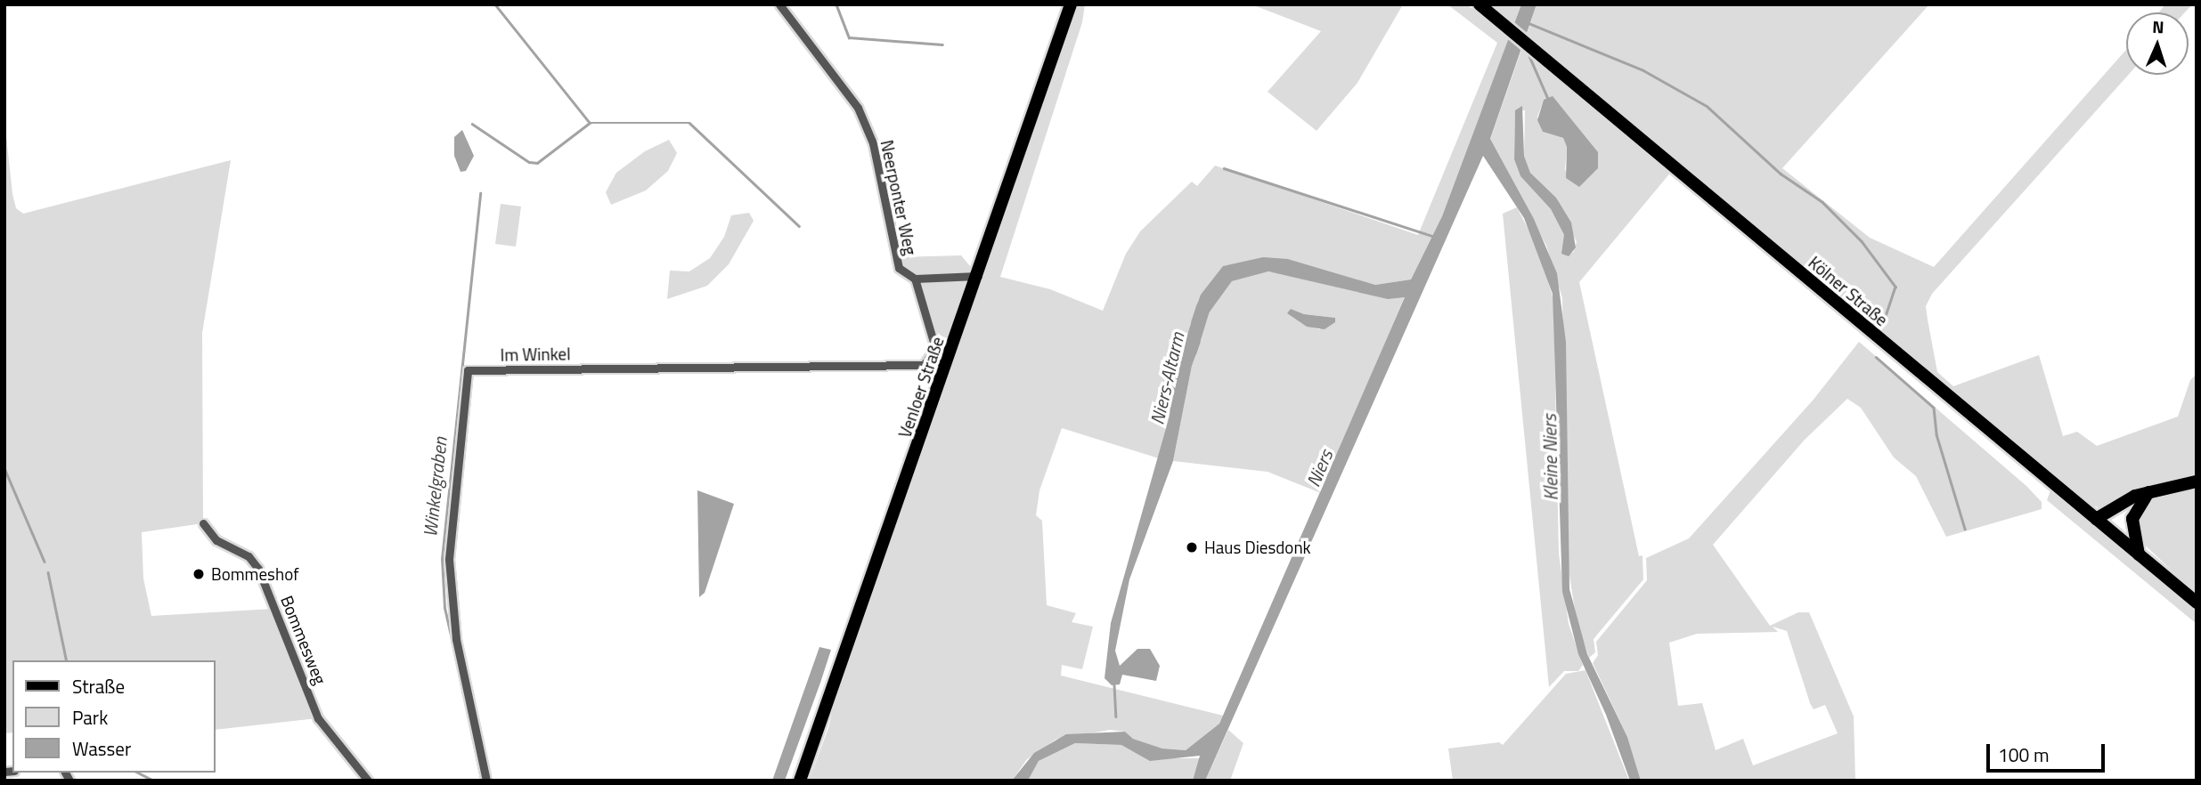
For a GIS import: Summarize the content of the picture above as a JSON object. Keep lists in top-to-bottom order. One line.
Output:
{"streets":{"main road":["Kölner Straße","Venloer Straße"],"street":["Neerponter Weg","Im Winkel","Bommesweg"]},"crossings":[["Neerponter Weg","Im Winkel"],["Neerponter Weg","Venloer Straße"]],"water":["Niers-Altarm","Kleine Niers","Niers","Winkelgraben"],"places":["Haus Diesdonk","Bommeshof"],"legend":["Straße","Park","Wasser"],"scale_bar":"100 m","north":"top"}
